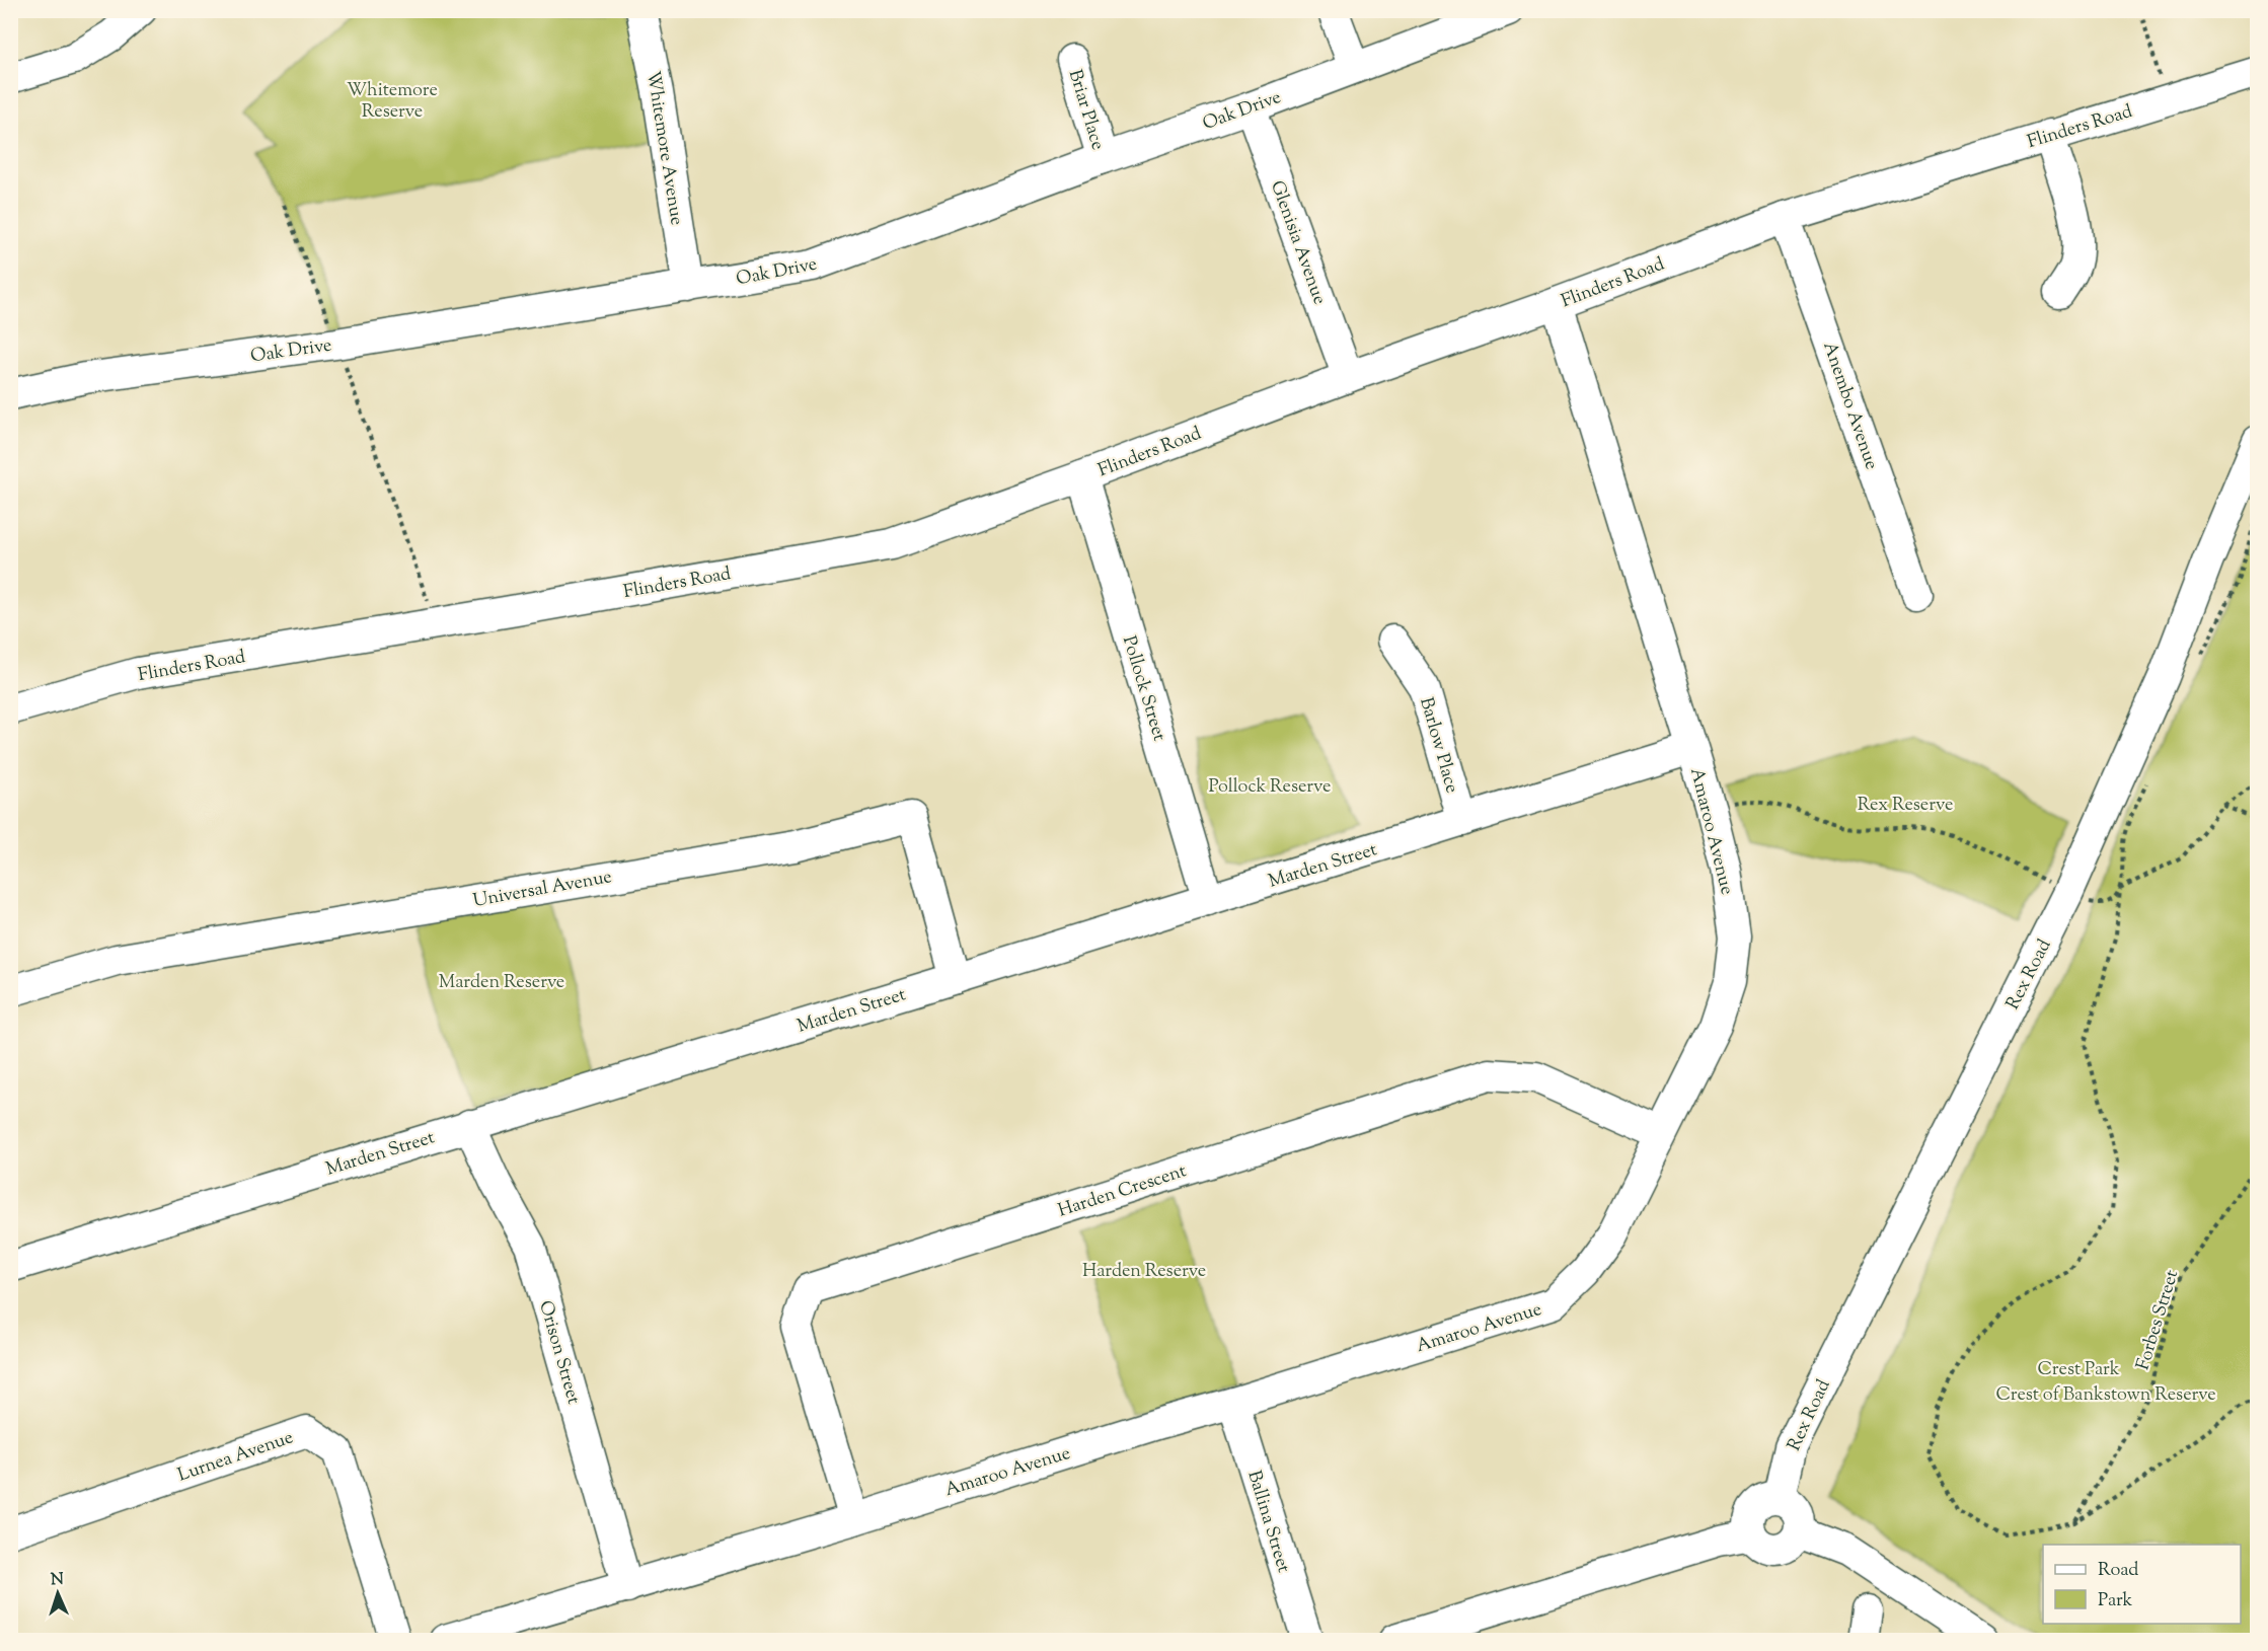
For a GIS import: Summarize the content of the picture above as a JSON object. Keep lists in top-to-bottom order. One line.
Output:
{"streets":{"street":["Briar Place","Oak Drive","Flinders Road","Whitemore Avenue","Glenisia Avenue","Anembo Avenue","Pollock Street","Barlow Place","Amaroo Avenue","Marden Street","Universal Avenue","Rex Road","Harden Crescent","Orison Street","Lurnea Avenue","Ballina Street"],"path":["Forbes Street"]},"crossings":[["Briar Place","Oak Drive"],["Oak Drive","Whitemore Avenue"],["Oak Drive","Glenisia Avenue"],["Flinders Road","Glenisia Avenue"],["Flinders Road","Anembo Avenue"],["Flinders Road","Pollock Street"],["Flinders Road","Amaroo Avenue"],["Pollock Street","Marden Street"],["Barlow Place","Marden Street"],["Amaroo Avenue","Marden Street"],["Amaroo Avenue","Harden Crescent"],["Amaroo Avenue","Orison Street"],["Amaroo Avenue","Ballina Street"],["Marden Street","Universal Avenue"],["Marden Street","Orison Street"]],"parks":["Whitemore Reserve","Pollock Reserve","Rex Reserve","Marden Reserve","Harden Reserve","Crest Park","Crest of Bankstown Reserve"],"legend":["Road","Park"],"north":"top"}
